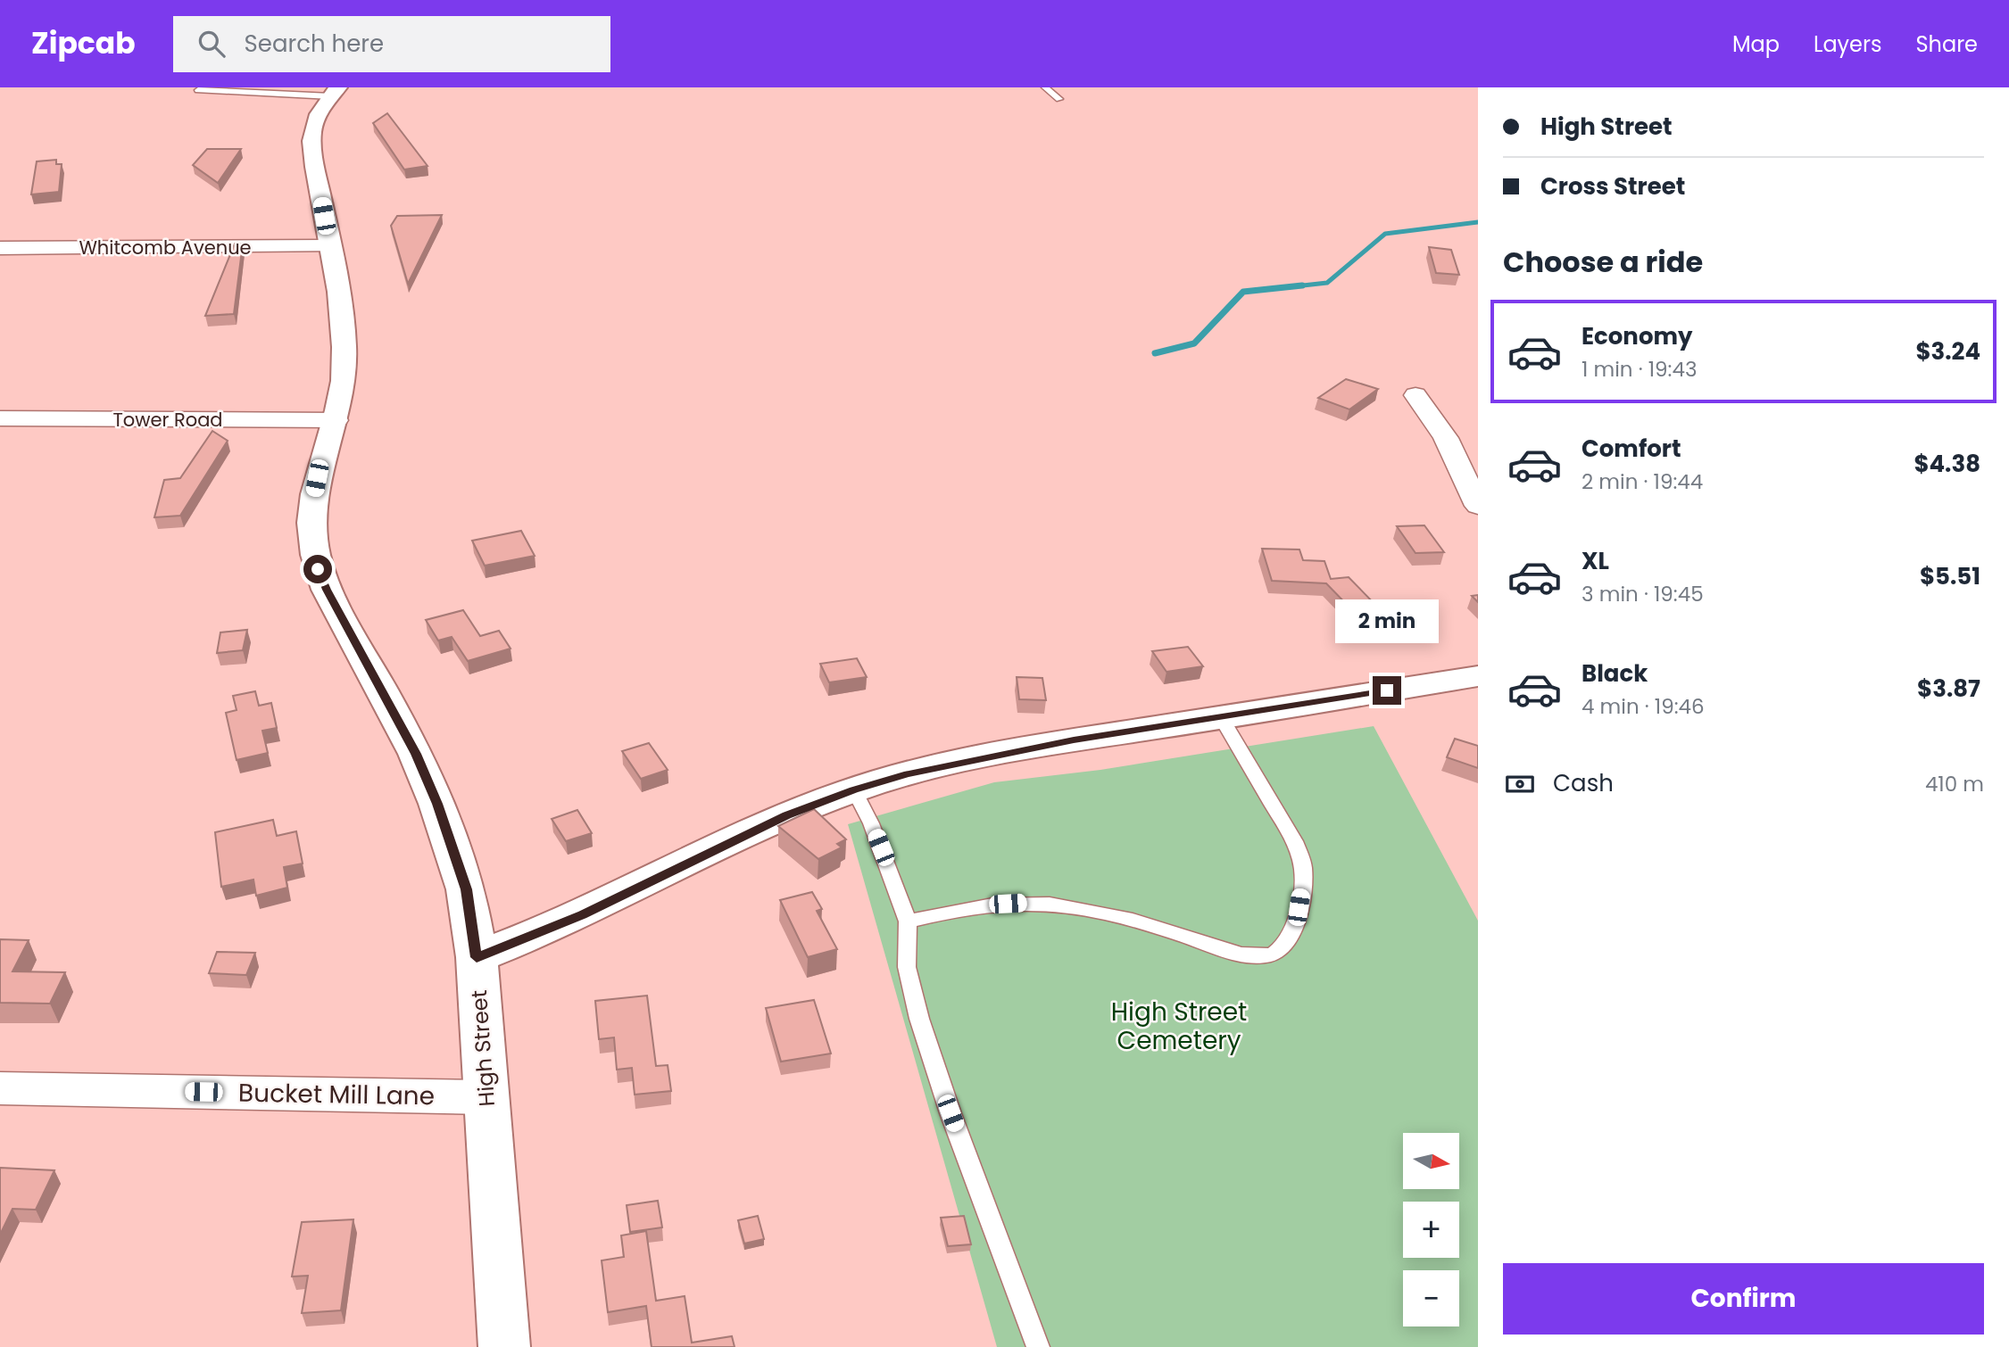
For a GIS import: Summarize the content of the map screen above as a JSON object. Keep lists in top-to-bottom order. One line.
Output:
{"streets":{"main road":["High Street"],"street":["Whitcomb Avenue","Tower Road","Bucket Mill Lane"]},"crossings":[["Whitcomb Avenue","High Street"],["Tower Road","High Street"],["High Street","Bucket Mill Lane"]],"parks":["High Street Cemetery"],"north":"right","page":{"header":"Zipcab","search":"Search here","nav":["Map","Layers","Share"],"banner":["High Street","Cross Street"],"heading":"Choose a ride","list":[{"name":"Economy","note":"1 min · 19:43","value":"$3.24"},{"name":"Comfort","note":"2 min · 19:44","value":"$4.38"},{"name":"XL","note":"3 min · 19:45","value":"$5.51"},{"name":"Black","note":"4 min · 19:46","value":"$3.87"}],"bubble":"2 min","pay":["Cash","410 m"],"map_buttons":["+","−"],"buttons":"Confirm"}}
